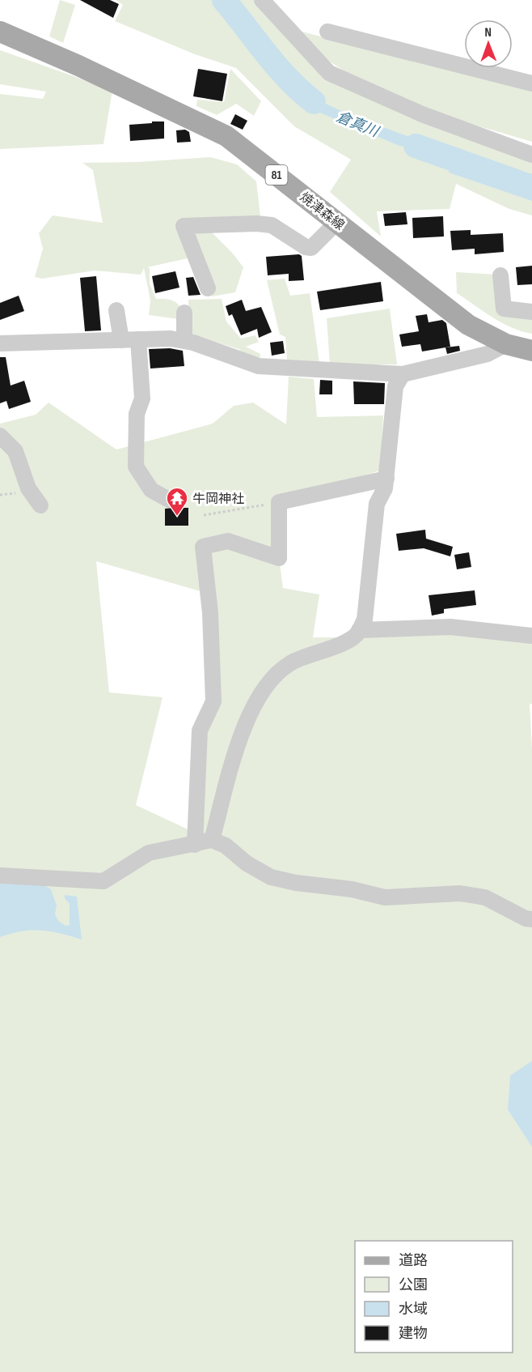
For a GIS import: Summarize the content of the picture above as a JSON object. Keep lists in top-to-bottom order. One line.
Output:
{"streets":{"main road":["81","焼津森線"]},"water":["倉真川"],"places":{"temple":["牛岡神社"]},"legend":["道路","公園","水域","建物"],"north":"top"}
